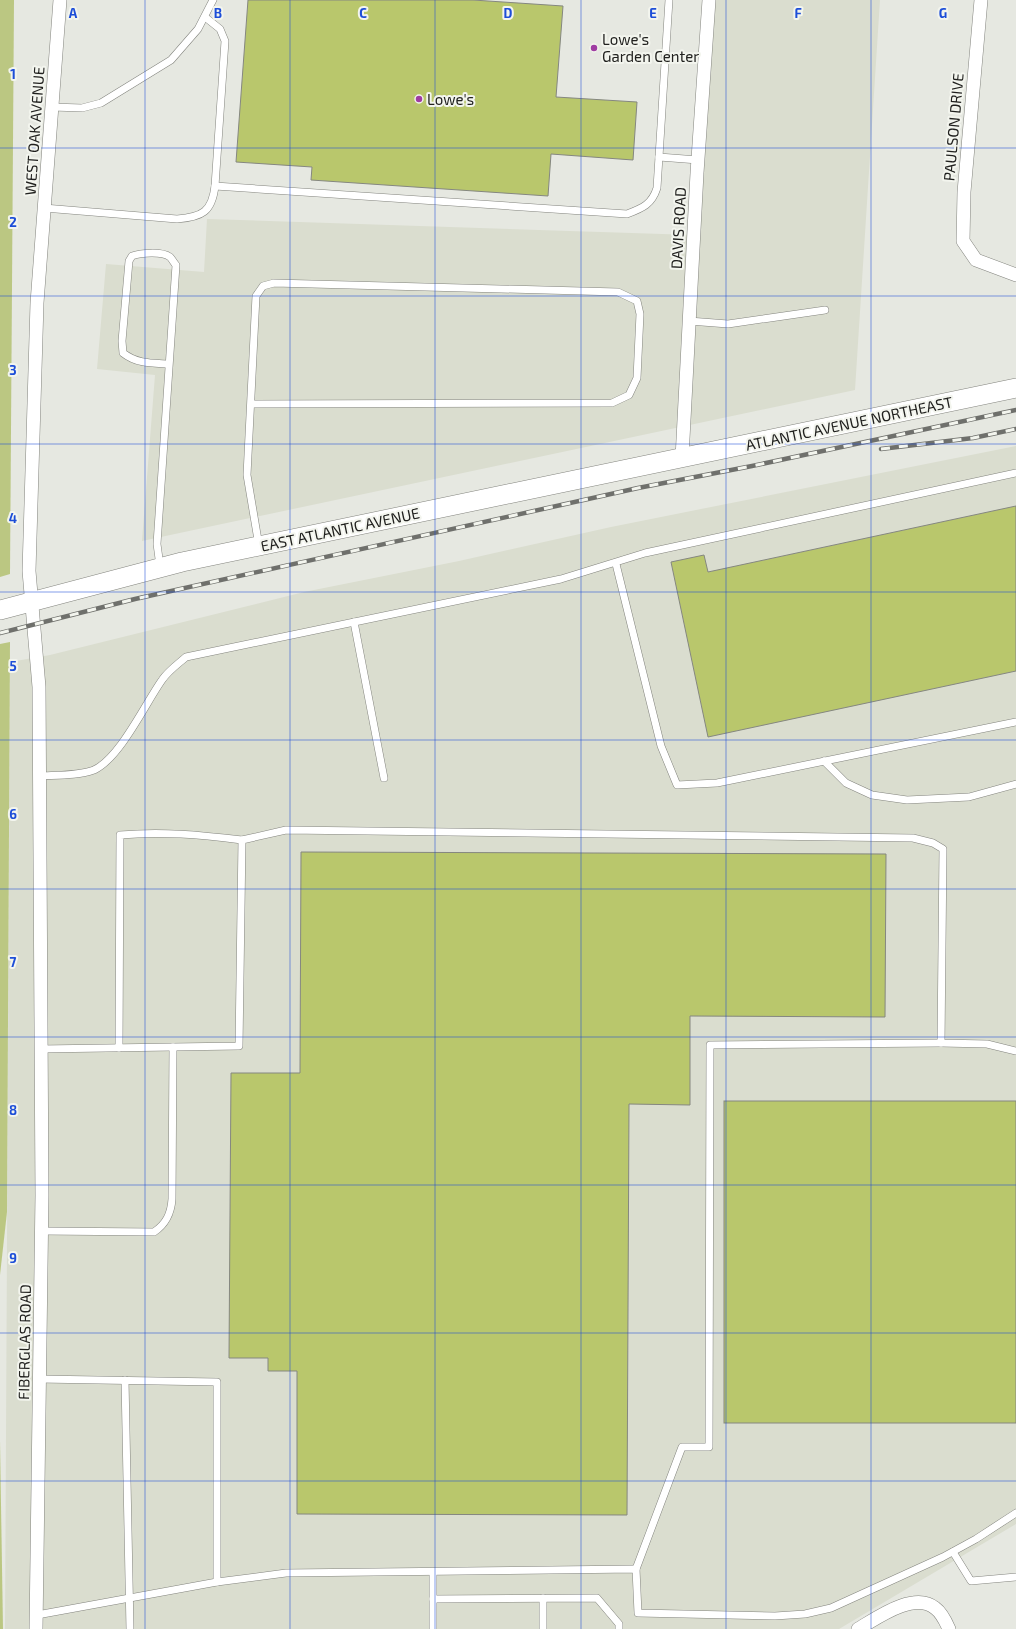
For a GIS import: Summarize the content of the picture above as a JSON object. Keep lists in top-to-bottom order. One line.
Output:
{"streets":{"street":["PAULSON DRIVE","WEST OAK AVENUE","DAVIS ROAD","ATLANTIC AVENUE NORTHEAST","EAST ATLANTIC AVENUE","FIBERGLAS ROAD"]},"crossings":[["WEST OAK AVENUE","EAST ATLANTIC AVENUE"],["WEST OAK AVENUE","FIBERGLAS ROAD"],["DAVIS ROAD","ATLANTIC AVENUE NORTHEAST"],["DAVIS ROAD","EAST ATLANTIC AVENUE"],["ATLANTIC AVENUE NORTHEAST","EAST ATLANTIC AVENUE"]],"places":["Lowe's Garden Center","Lowe's"],"grid":{"columns":["A","B","C","D","E","F","G"],"rows":["1","2","3","4","5","6","7","8","9"]}}
